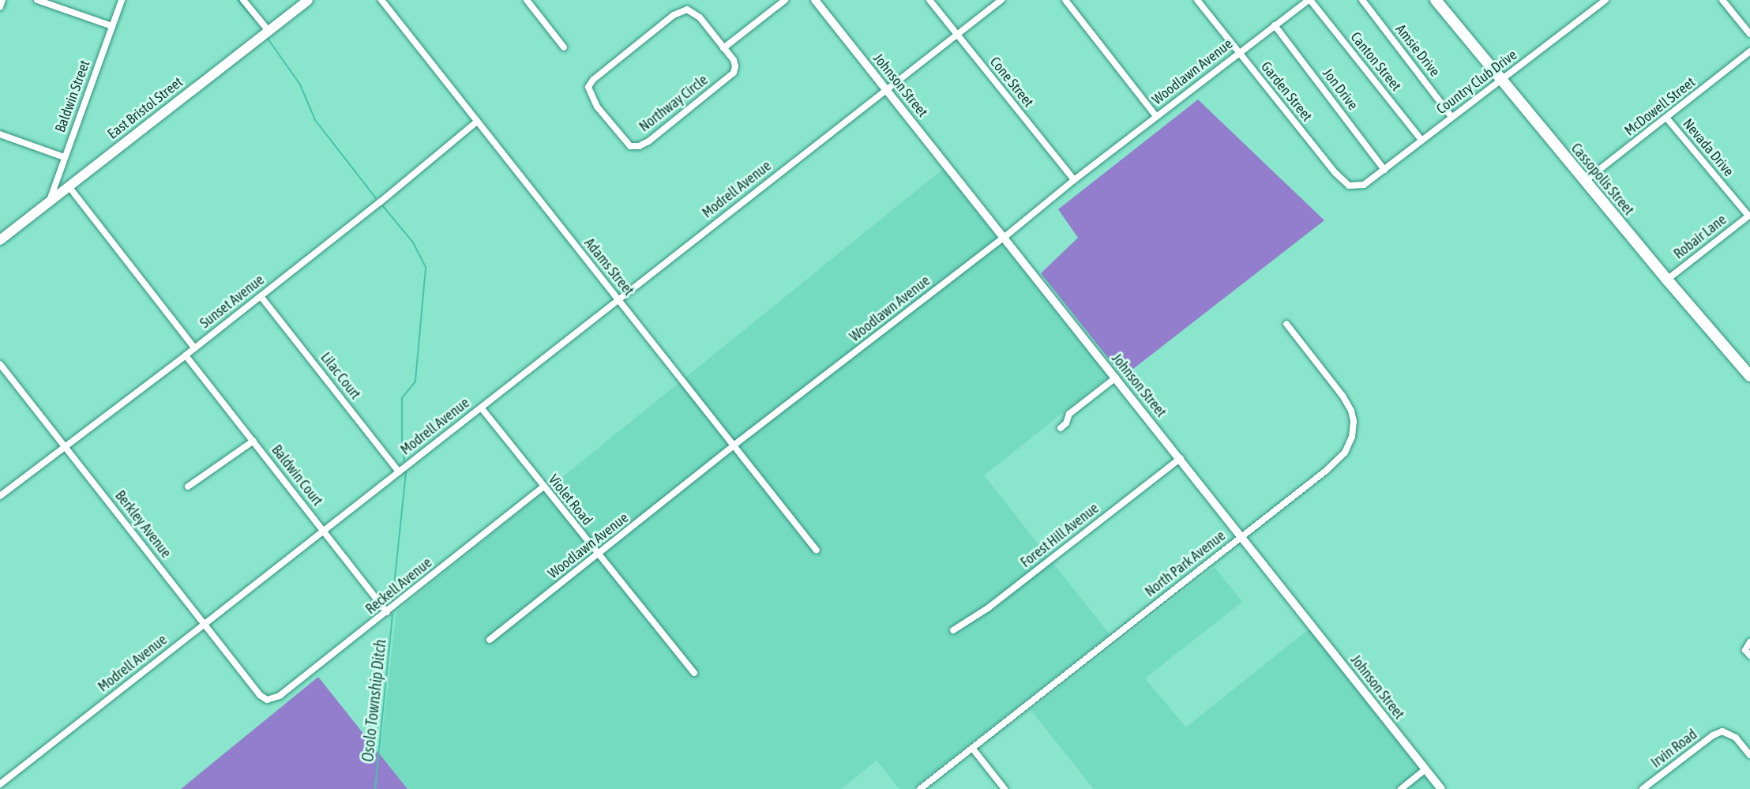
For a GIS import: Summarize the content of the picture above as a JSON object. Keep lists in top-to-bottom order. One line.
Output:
{"streets":{"main road":["East Bristol Street","Cassopolis Street"],"street":["Amsie Drive","Canton Street","Woodlawn Avenue","Cone Street","Country Club Drive","Johnson Street","Jon Drive","Garden Street","Baldwin Street","Northway Circle","McDowell Street","Nevada Drive","Modrell Avenue","Robair Lane","Adams Street","Sunset Avenue","Lilac Court","Baldwin Court","Violet Road","Berkley Avenue","Forest Hill Avenue","North Park Avenue","Reckell Avenue","Irvin Road"]},"crossings":[["Amsie Drive","Country Club Drive"],["Canton Street","Woodlawn Avenue"],["Canton Street","Country Club Drive"],["Woodlawn Avenue","Cone Street"],["Woodlawn Avenue","Johnson Street"],["Woodlawn Avenue","Jon Drive"],["Woodlawn Avenue","Garden Street"],["Woodlawn Avenue","Adams Street"],["Woodlawn Avenue","Violet Road"],["Cone Street","Modrell Avenue"],["Country Club Drive","Jon Drive"],["Country Club Drive","Garden Street"],["Country Club Drive","Cassopolis Street"],["Johnson Street","Modrell Avenue"],["Johnson Street","Forest Hill Avenue"],["Johnson Street","North Park Avenue"],["Baldwin Street","East Bristol Street"],["McDowell Street","Nevada Drive"],["McDowell Street","Cassopolis Street"],["Nevada Drive","Robair Lane"],["Cassopolis Street","Robair Lane"],["Modrell Avenue","Adams Street"],["Modrell Avenue","Lilac Court"],["Modrell Avenue","Baldwin Court"],["Modrell Avenue","Violet Road"],["Modrell Avenue","Berkley Avenue"],["Adams Street","Sunset Avenue"],["Sunset Avenue","Lilac Court"],["Sunset Avenue","Baldwin Court"],["Sunset Avenue","Berkley Avenue"],["Baldwin Court","Reckell Avenue"],["Violet Road","Reckell Avenue"],["Berkley Avenue","Reckell Avenue"]],"water":["Osolo Township Ditch"]}
